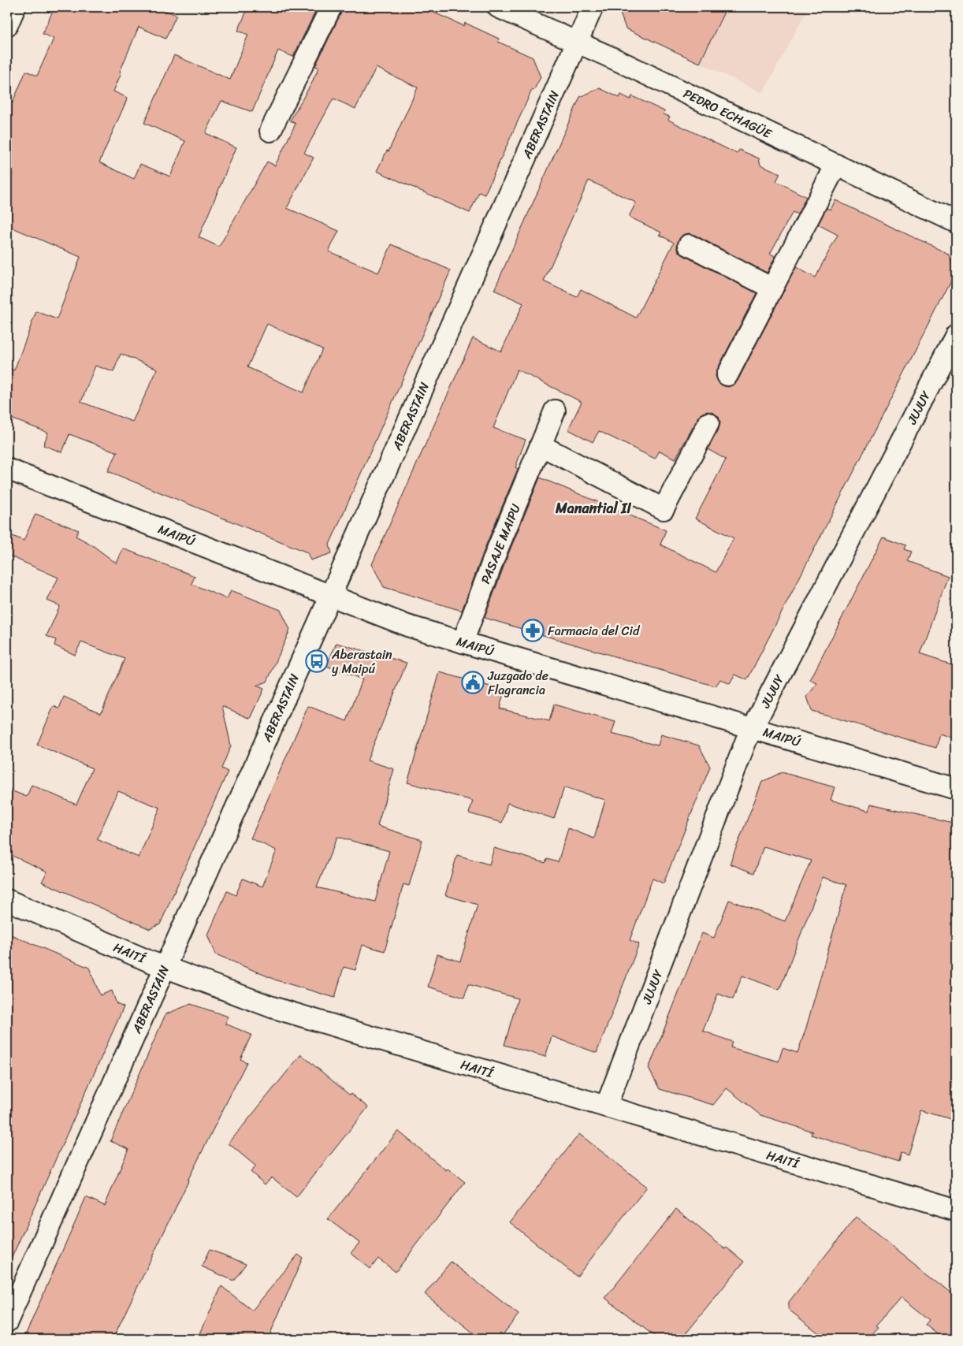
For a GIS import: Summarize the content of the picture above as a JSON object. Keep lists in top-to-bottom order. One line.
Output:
{"streets":{"street":["PEDRO ECHAGÜE","ABERASTAIN","JUJUY","MAIPÚ","PASAJE MAIPU","HAITÍ"]},"crossings":[["PEDRO ECHAGÜE","ABERASTAIN"],["ABERASTAIN","MAIPÚ"],["ABERASTAIN","HAITÍ"],["JUJUY","MAIPÚ"],["JUJUY","HAITÍ"],["MAIPÚ","PASAJE MAIPU"]],"districts":["Manantial II"],"places":{"pharmacy":["Farmacia del Cid"],"bus stop":["Aberastain y Maipú"],"public building":["Juzgado de Flagrancia"]}}
